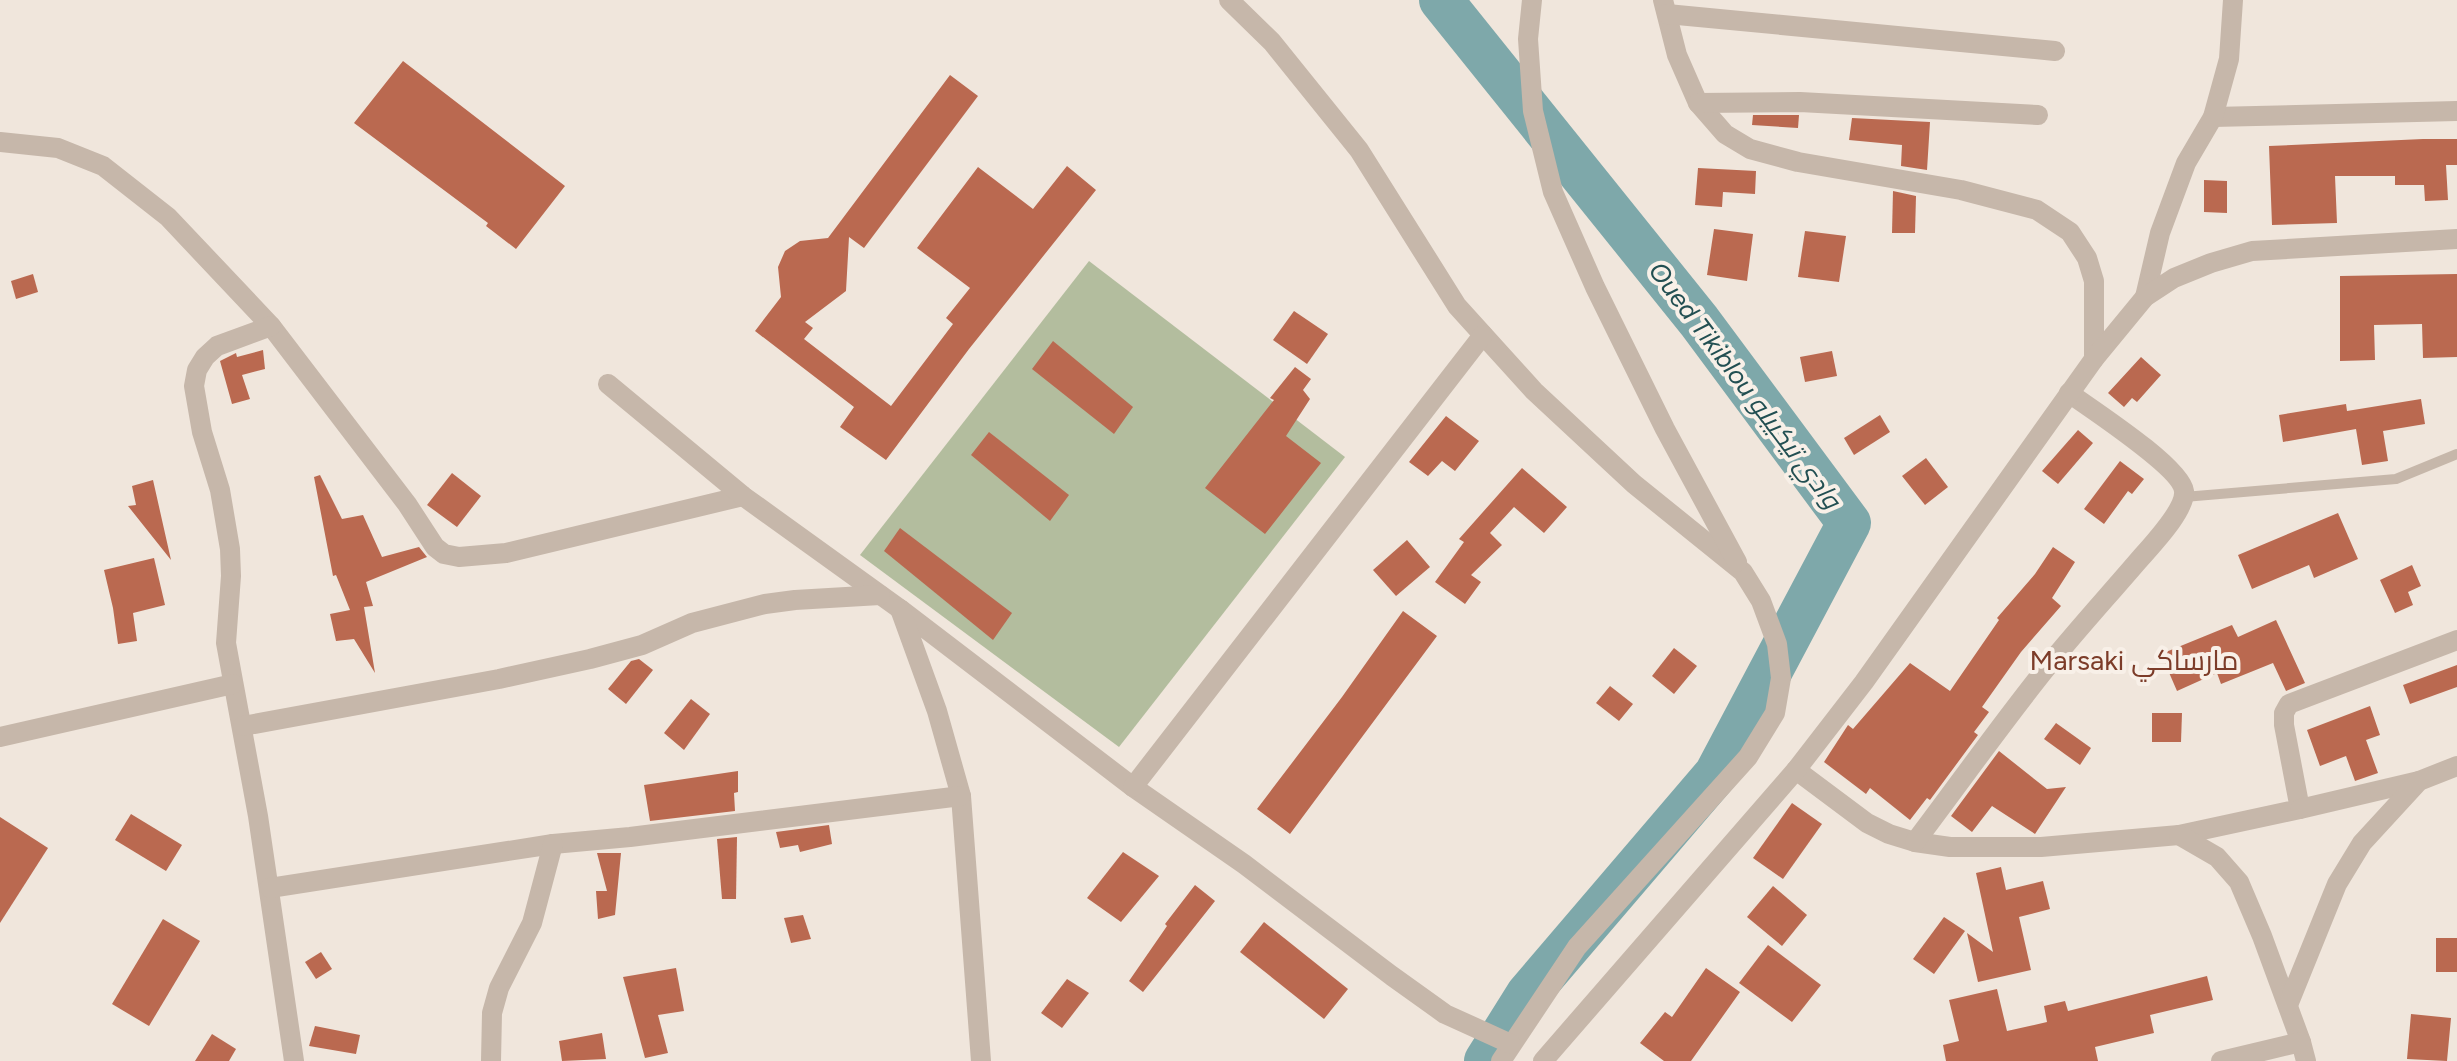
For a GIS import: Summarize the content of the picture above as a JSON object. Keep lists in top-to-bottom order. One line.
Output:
{"districts":["Marsaki مارساكي"],"water":["Oued Tikiblou وادي تيكيبلو"]}
